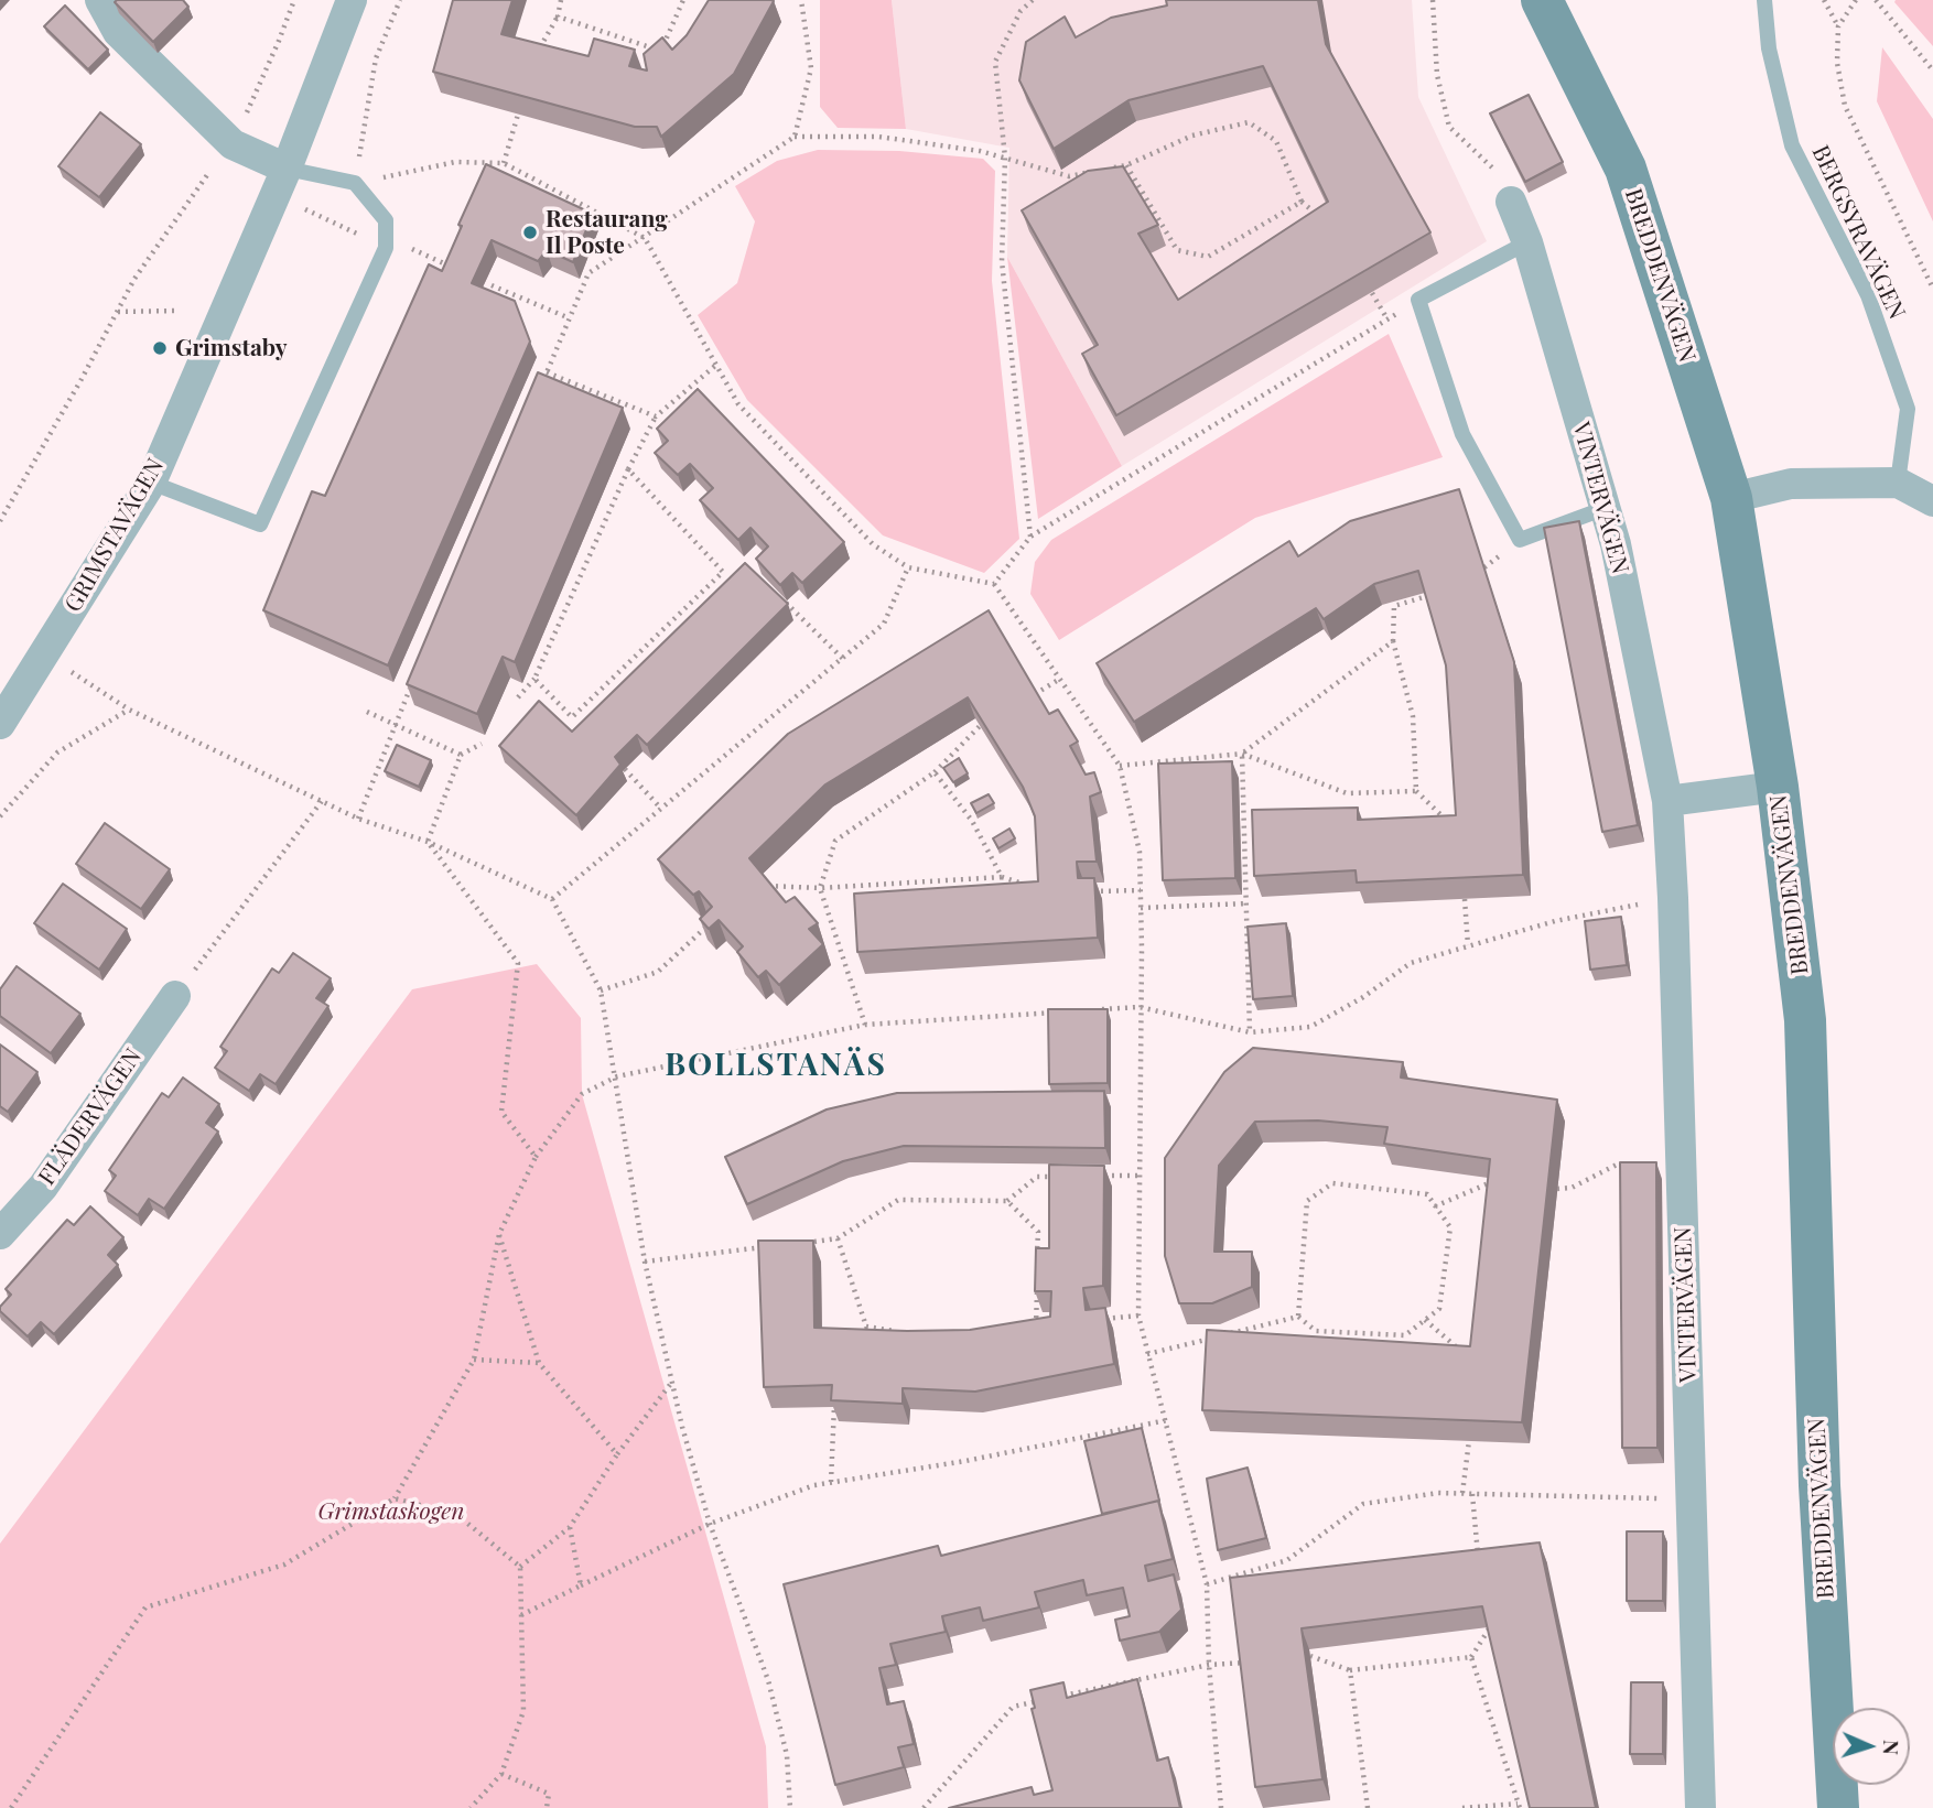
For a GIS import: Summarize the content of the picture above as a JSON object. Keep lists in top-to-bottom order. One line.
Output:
{"streets":{"street":["BREDDENVÄGEN","VINTERVÄGEN","GRIMSTAVÄGEN","FLÄDERVÄGEN"],"lane":["BERGSYRAVÄGEN"]},"districts":["BOLLSTANÄS"],"parks":["Grimstaskogen"],"places":["Restaurang Il Poste","Grimstaby"],"north":"right"}
